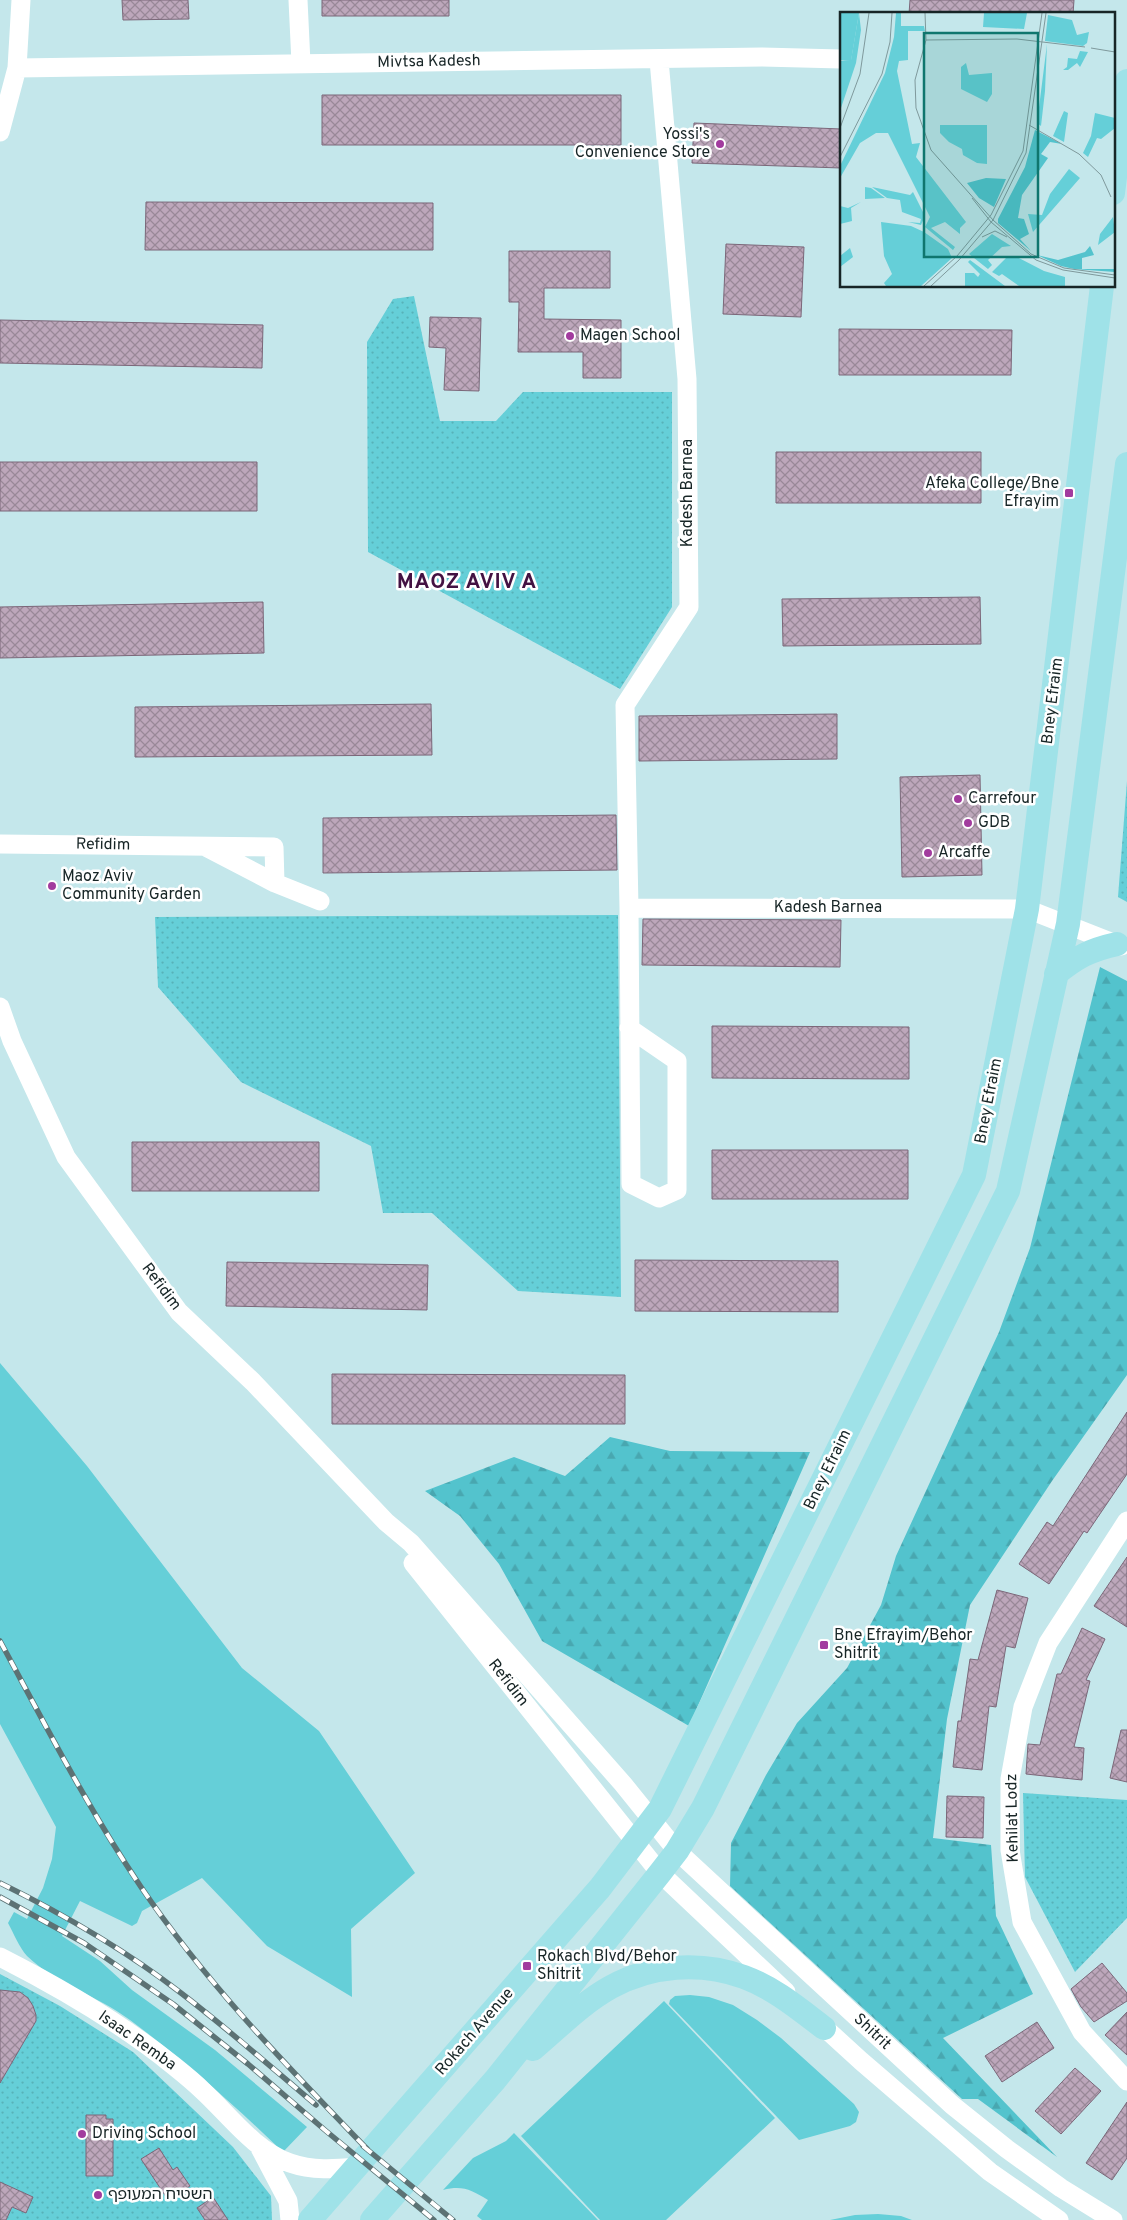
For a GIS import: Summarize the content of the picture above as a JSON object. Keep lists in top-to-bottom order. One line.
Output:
{"streets":{"main road":["Bney Efraim","Rokach Avenue"],"street":["Mivtsa Kadesh","Kadesh Barnea","Refidim","Kehilat Lodz","Shitrit","Isaac Remba"]},"crossings":[["Mivtsa Kadesh","Kadesh Barnea"],["Kadesh Barnea","Bney Efraim"],["Bney Efraim","Refidim"],["Bney Efraim","Rokach Avenue"],["Bney Efraim","Shitrit"],["Refidim","Rokach Avenue"],["Refidim","Shitrit"],["Rokach Avenue","Shitrit"],["Rokach Avenue","Isaac Remba"]],"districts":["MAOZ AVIV A"],"places":{"other":["Yossi's Convenience Store","Magen School","Carrefour","GDB","Arcaffe","Maoz Aviv Community Garden","Driving School","השטיח המעופף"],"transit":["Afeka College/Bne Efrayim","Bne Efrayim/Behor Shitrit","Rokach Blvd/Behor Shitrit"]}}
